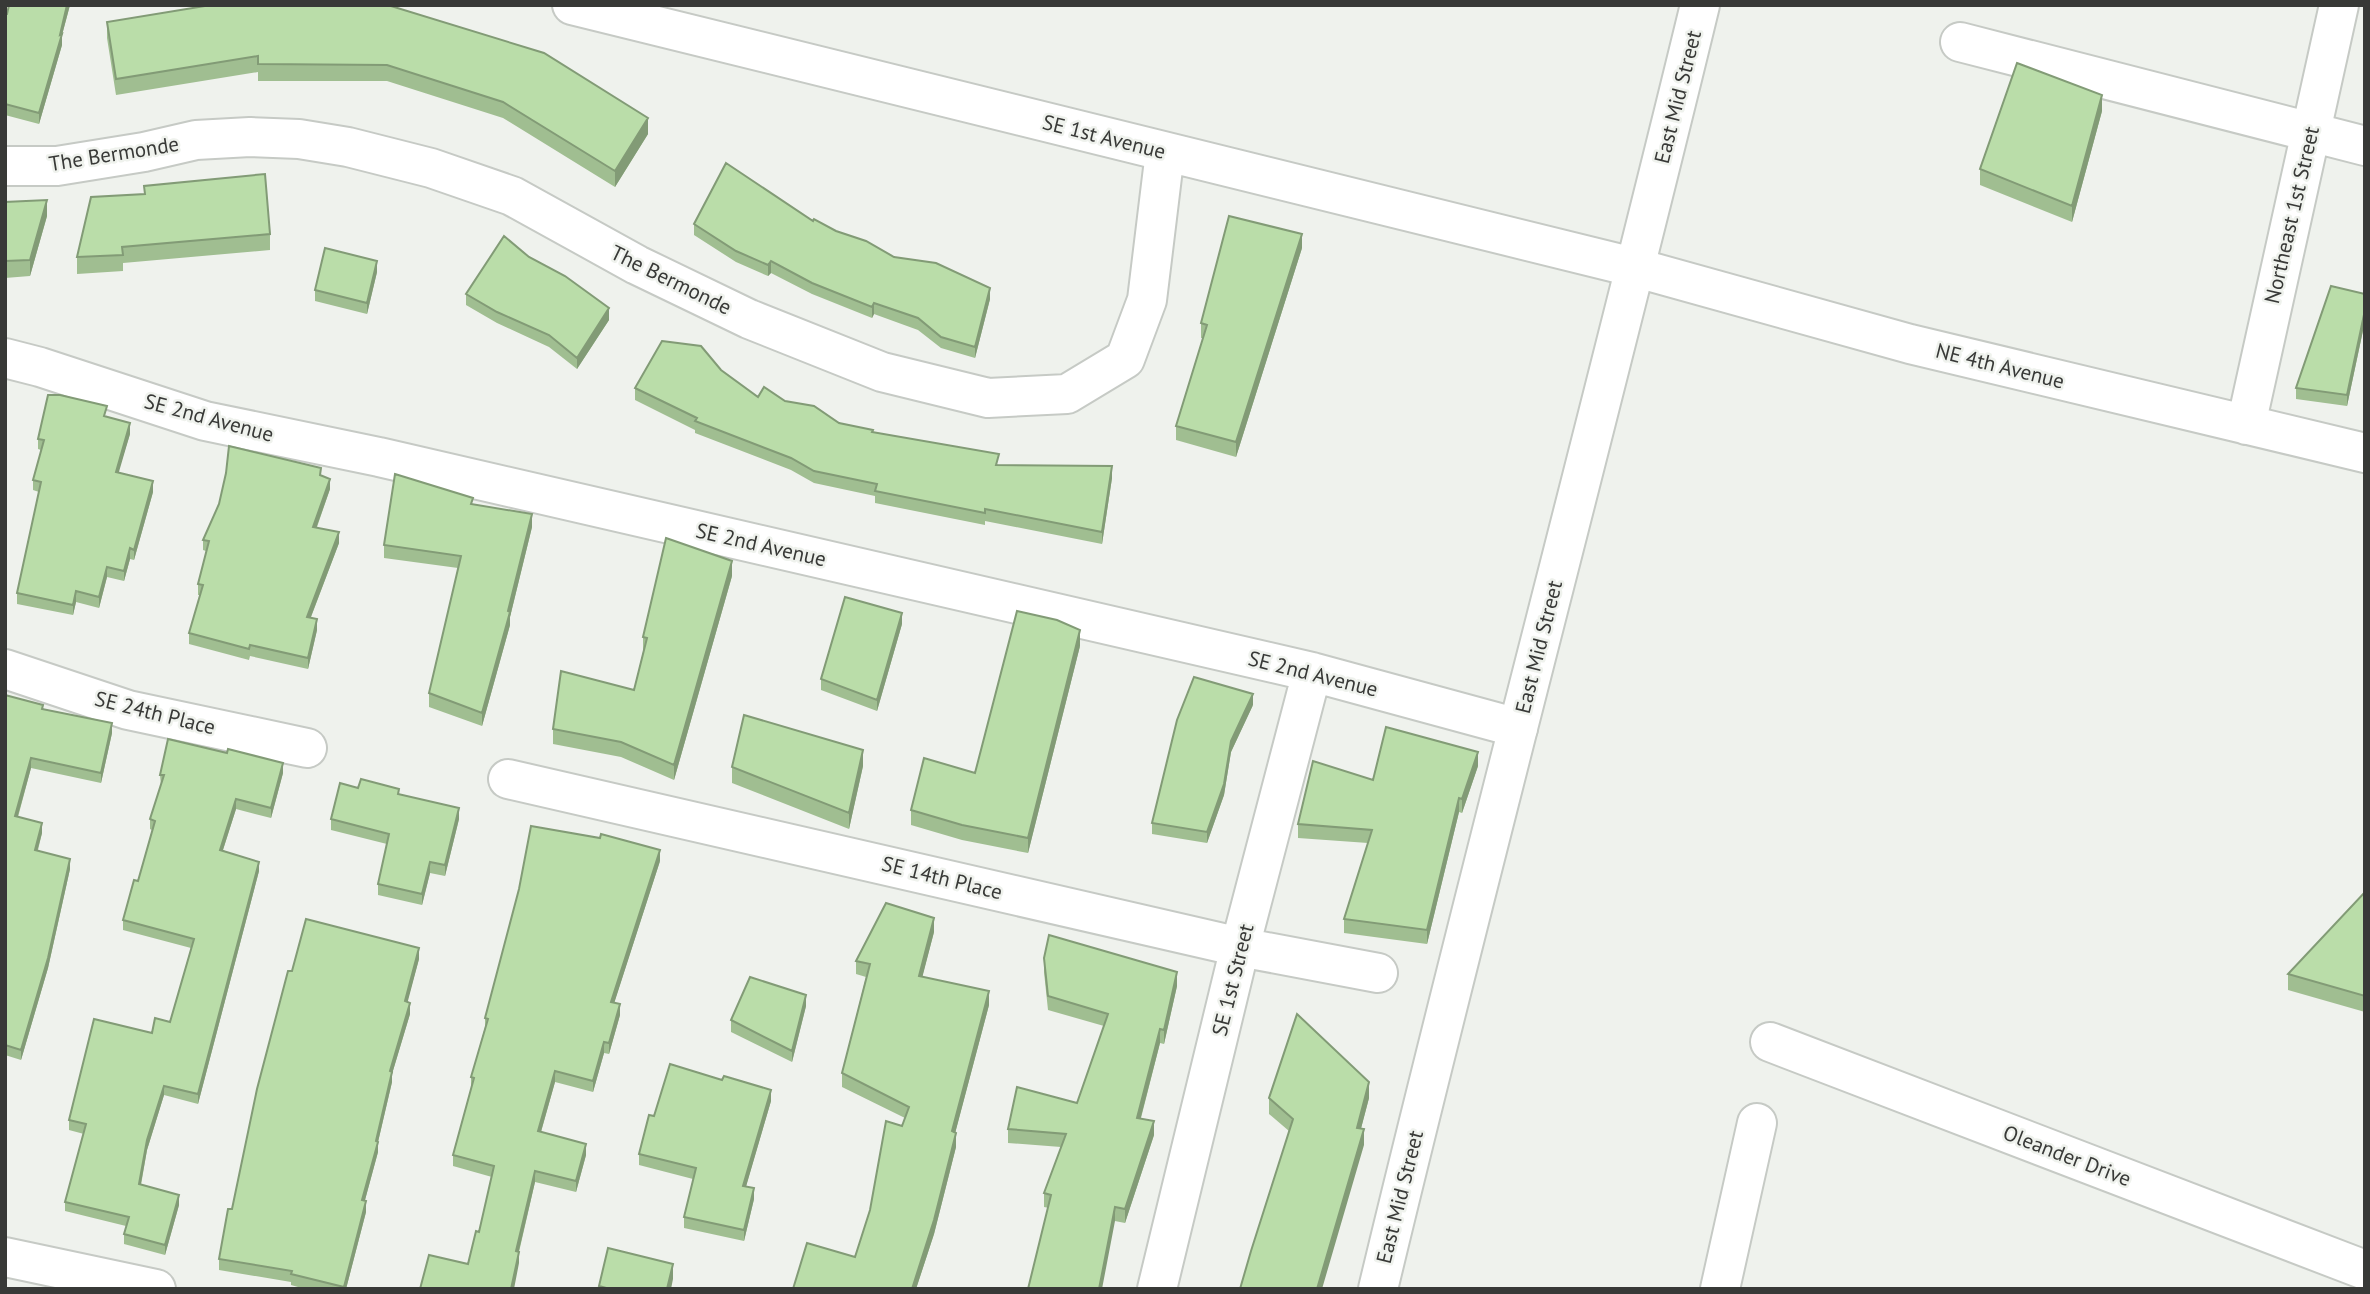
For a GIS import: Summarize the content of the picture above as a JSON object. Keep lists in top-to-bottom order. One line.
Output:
{"streets":{"street":["East Mid Street","SE 1st Avenue","The Bermonde","Northeast 1st Street","NE 4th Avenue","SE 2nd Avenue","SE 24th Place","SE 14th Place","SE 1st Street","Oleander Drive"]},"crossings":[["East Mid Street","SE 1st Avenue"],["East Mid Street","NE 4th Avenue"],["East Mid Street","SE 2nd Avenue"],["SE 1st Avenue","The Bermonde"],["SE 1st Avenue","NE 4th Avenue"],["Northeast 1st Street","NE 4th Avenue"],["SE 2nd Avenue","SE 1st Street"],["SE 14th Place","SE 1st Street"]]}
